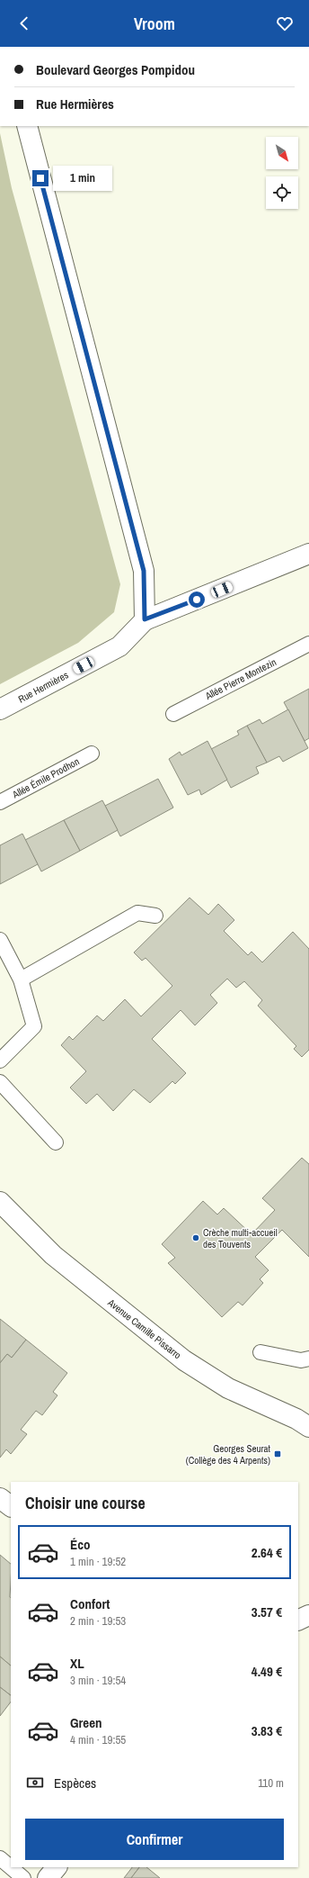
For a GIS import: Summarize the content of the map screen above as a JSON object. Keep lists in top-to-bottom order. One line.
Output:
{"streets":{"main road":["Rue Hermières","Avenue Camille Pissarro"],"lane":["Allée Pierre Montezin","Allée Émile Prodhon"]},"places":{"other":["Crèche multi-accueil des Touvents"],"transit":["Georges Seurat (Collège des 4 Arpents)"]},"north":"bottom right","page":{"header":"Vroom","banner":["Boulevard Georges Pompidou","Rue Hermières"],"bubble":"1 min","heading":"Choisir une course","list":[{"name":"Éco","note":"1 min · 19:52","value":"2.64 €"},{"name":"Confort","note":"2 min · 19:53","value":"3.57 €"},{"name":"XL","note":"3 min · 19:54","value":"4.49 €"},{"name":"Green","note":"4 min · 19:55","value":"3.83 €"}],"pay":["Espèces","110 m"],"buttons":"Confirmer"}}
